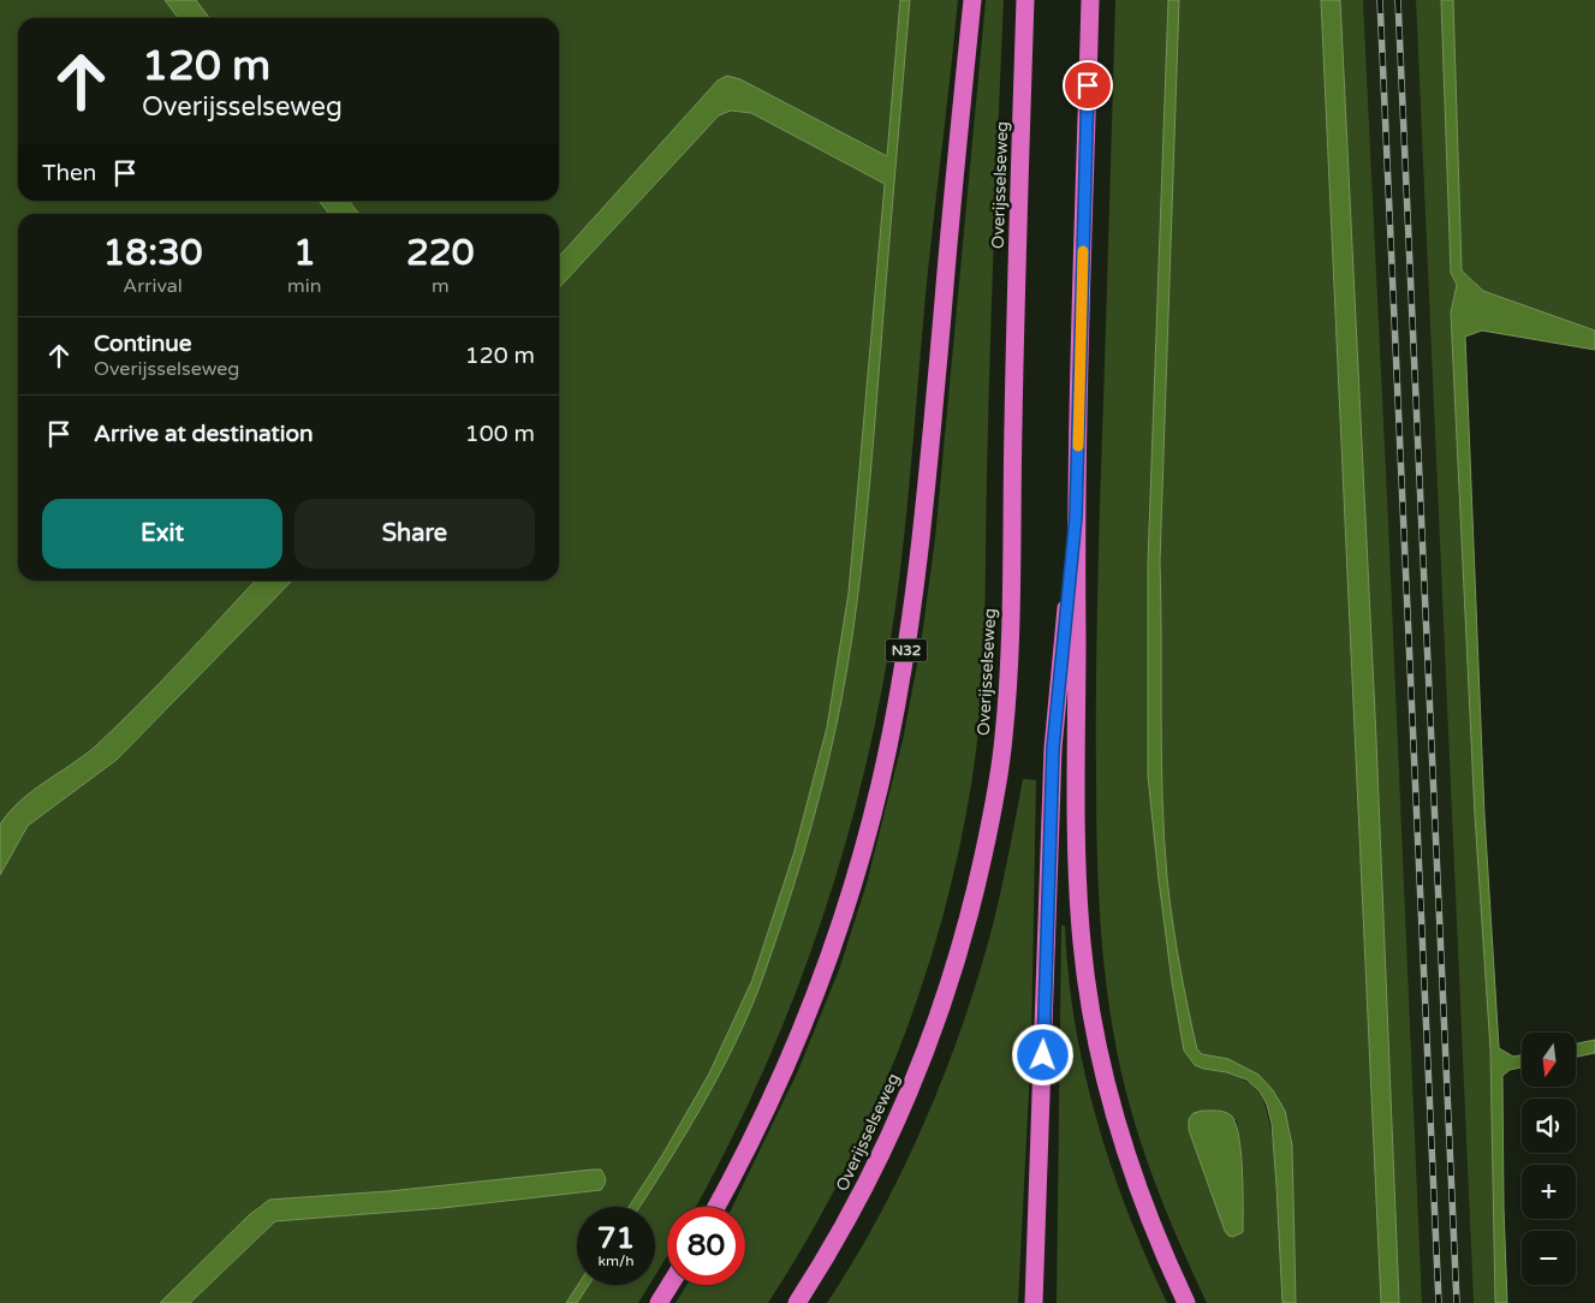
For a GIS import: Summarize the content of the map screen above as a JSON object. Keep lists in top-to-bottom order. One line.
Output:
{"streets":{"highway":["Overijsselseweg","N32"]},"north":"bottom","page":{"turn":["120 m","Overijsselseweg"],"then":"Then","eta":["18:30","Arrival","1","min","220","m"],"list":[{"name":"Continue","note":"Overijsselseweg","value":"120 m"},{"name":"Arrive at destination","value":"100 m"}],"buttons":["Exit","Share"],"map_buttons":["+","−"],"speed":"71 km/h","limit":"80"}}
